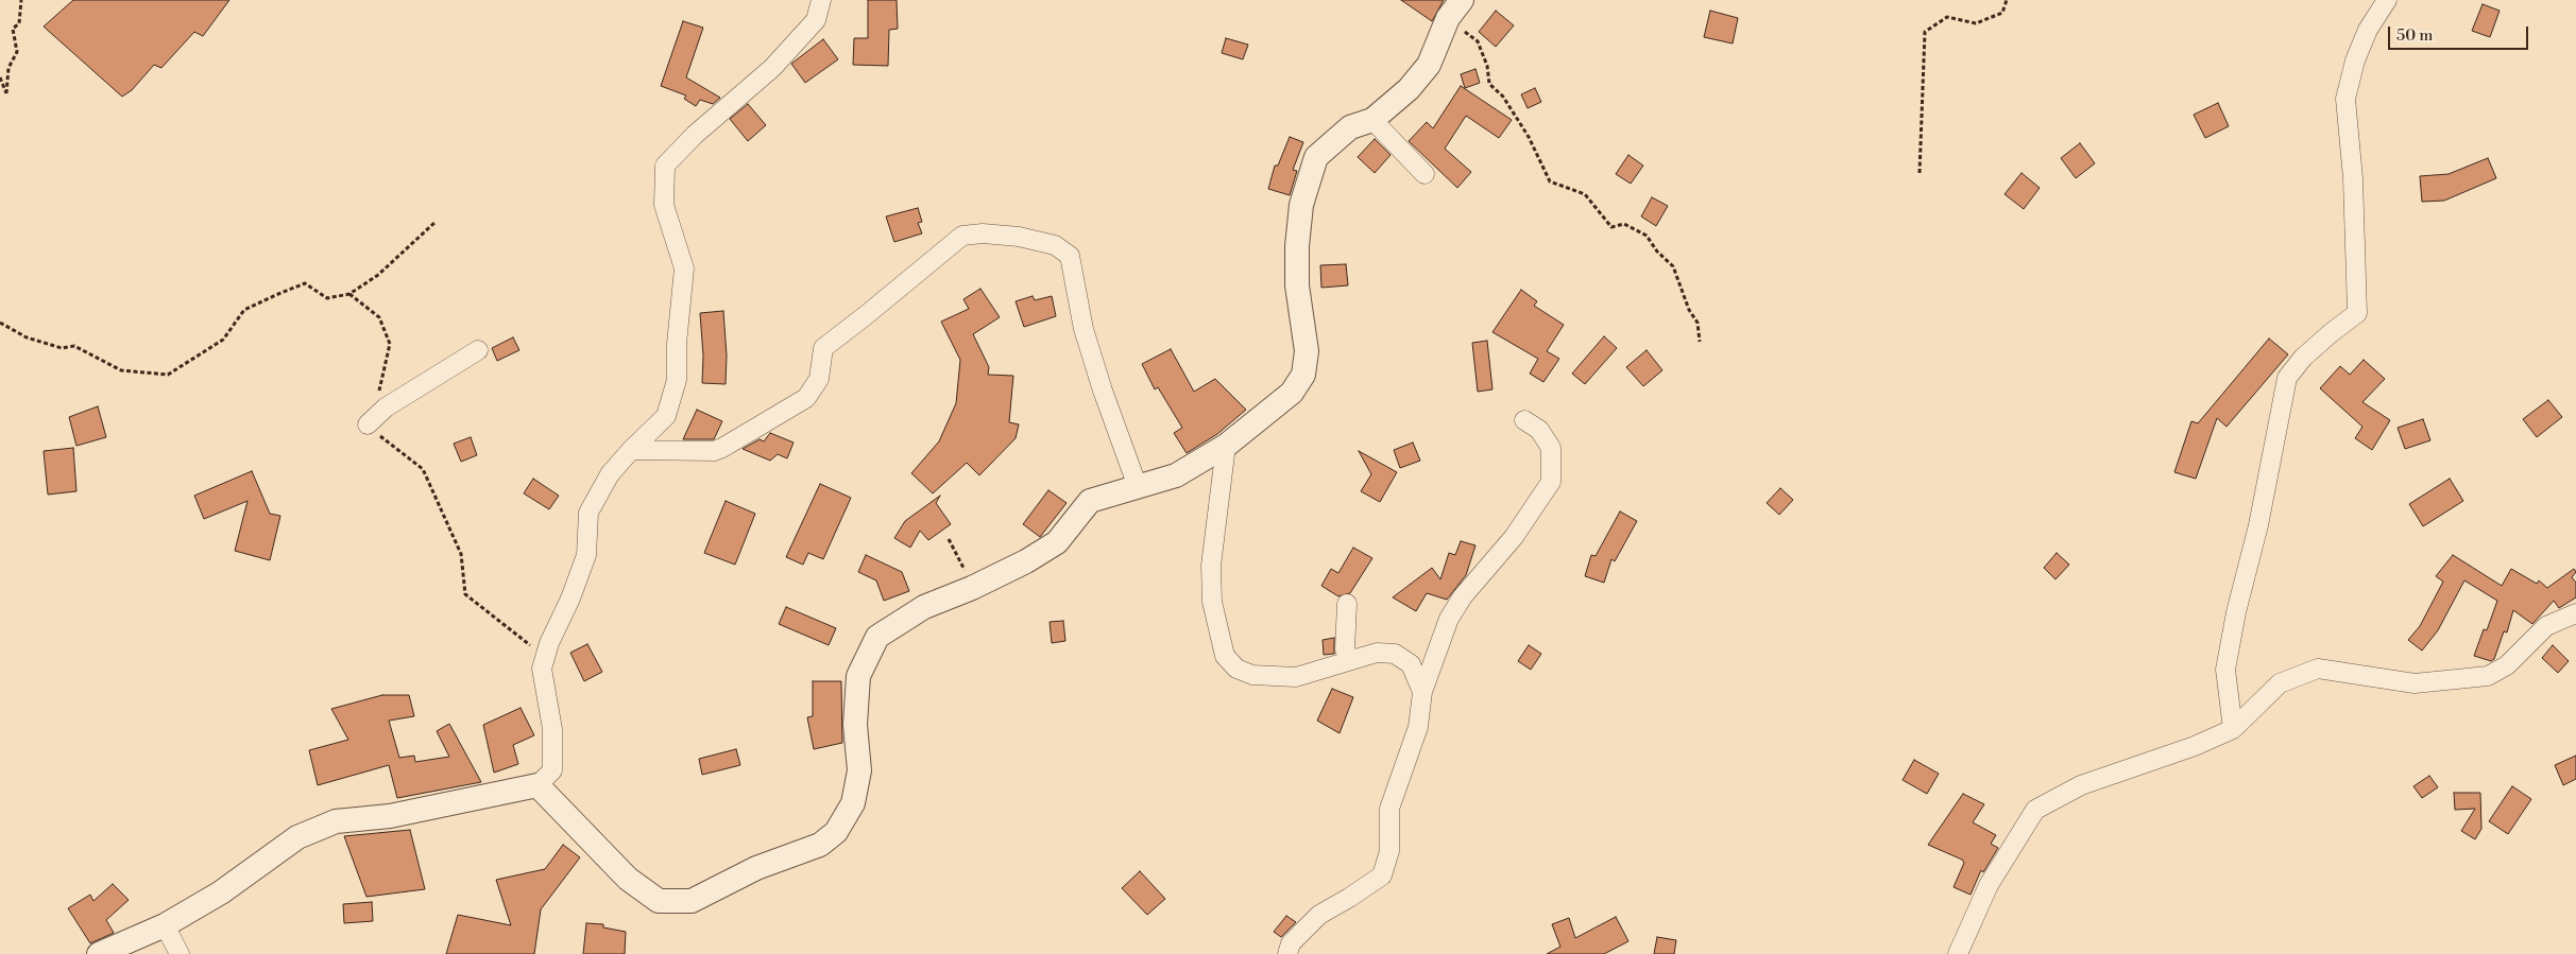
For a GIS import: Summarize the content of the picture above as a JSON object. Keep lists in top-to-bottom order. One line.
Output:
{"scale_bar":"50 m"}
